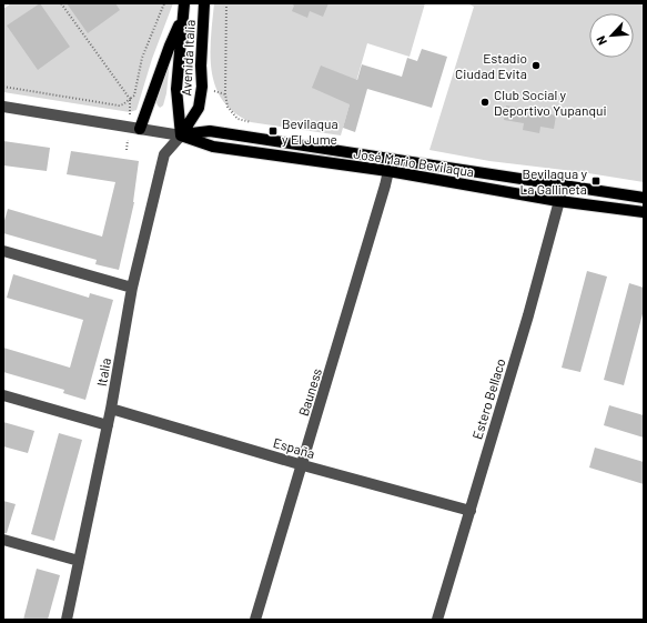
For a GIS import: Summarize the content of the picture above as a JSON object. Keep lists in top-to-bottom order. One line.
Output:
{"streets":{"main road":["Avenida Italia","José Mario Bevilaqua"],"street":["Italia","Bauness","Estero Bellaco","España"]},"crossings":[["Avenida Italia","José Mario Bevilaqua"],["Avenida Italia","Italia"],["José Mario Bevilaqua","Italia"],["José Mario Bevilaqua","Bauness"],["José Mario Bevilaqua","Estero Bellaco"],["Italia","España"],["Bauness","España"],["Estero Bellaco","España"]],"places":{"other":["Estadio Ciudad Evita","Club Social y Deportivo Yupanqui"],"transit":["Bevilaqua y El Jume","Bevilaqua y La Gallineta"]},"north":"bottom left"}
